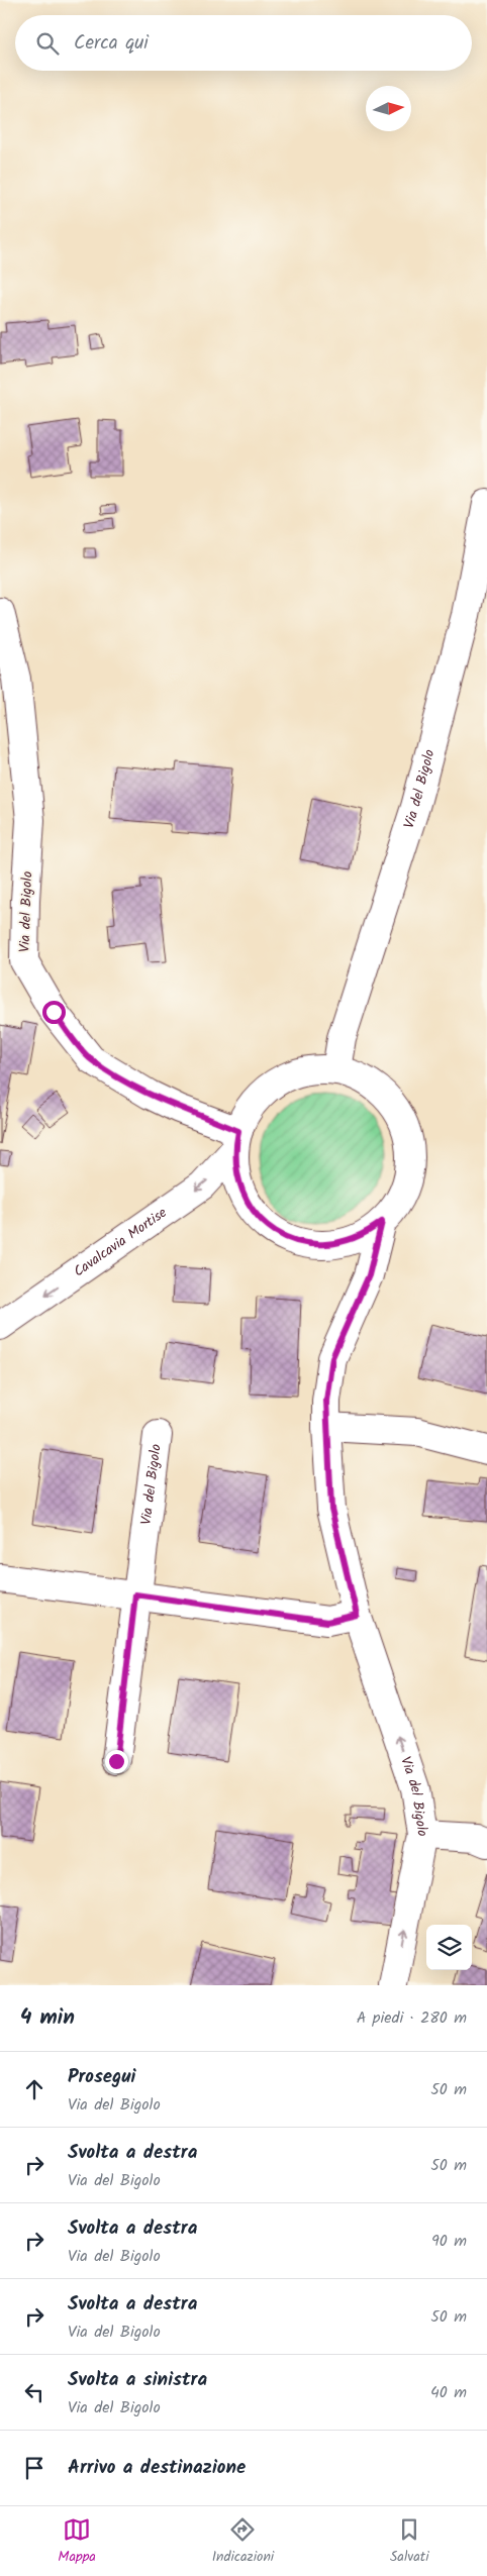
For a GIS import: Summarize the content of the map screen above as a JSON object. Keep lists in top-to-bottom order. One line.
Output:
{"streets":{"street":["Via del Bigolo","Cavalcavia Mortise"]},"crossings":[["Via del Bigolo","Cavalcavia Mortise"]],"one_way":["Cavalcavia Mortise"],"north":"right","page":{"search":"Cerca qui","heading":["4 min","A piedi · 280 m"],"list":[["Prosegui","Via del Bigolo","50 m"],["Svolta a destra","Via del Bigolo","50 m"],["Svolta a destra","Via del Bigolo","90 m"],["Svolta a destra","Via del Bigolo","50 m"],["Svolta a sinistra","Via del Bigolo","40 m"],"Arrivo a destinazione"],"nav":["Mappa","Indicazioni","Salvati"]}}
